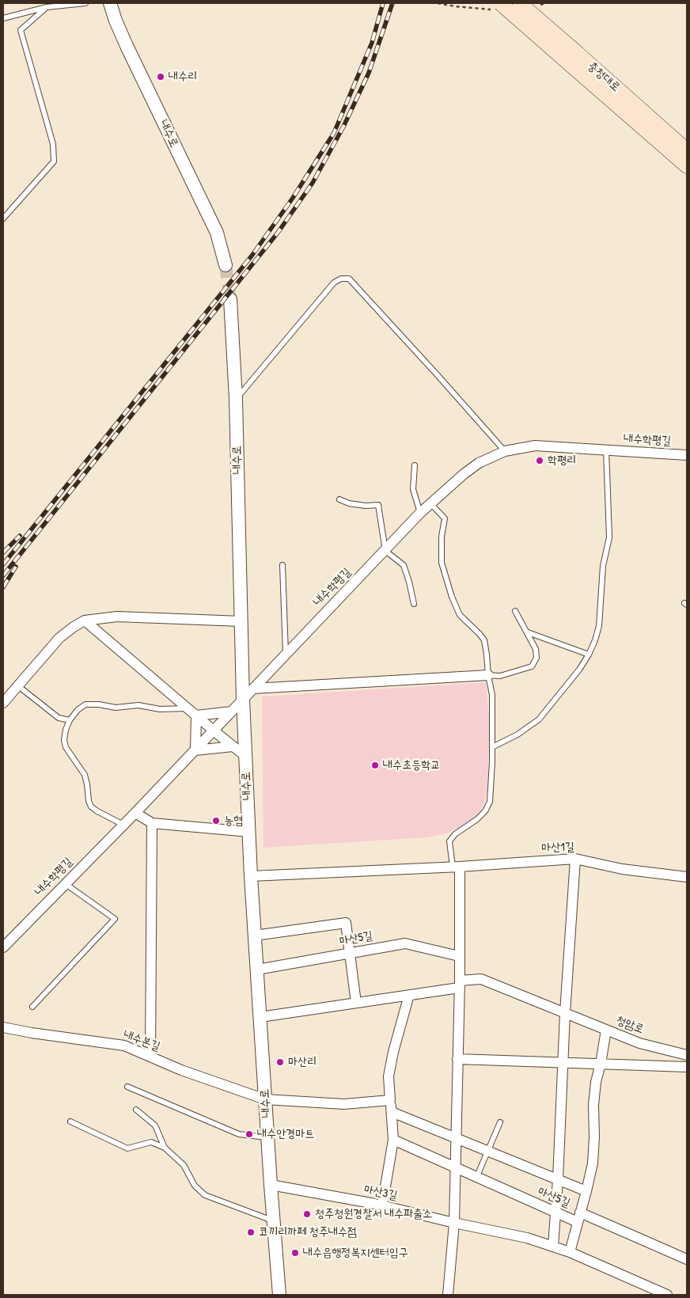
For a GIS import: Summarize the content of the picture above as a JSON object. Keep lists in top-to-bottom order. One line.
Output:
{"streets":{"main road":["충청대로"],"street":["내수로","내수학평길","마산1길","마산5길","청암로","내수본길","마산3길"]},"crossings":[["내수로","내수학평길"],["내수로","마산1길"],["내수로","마산5길"],["내수로","내수본길"],["내수로","마산3길"]],"places":["내수리","학평리","내수초등학교","농협","마산리","내수안경마트","청주청원경찰서 내수파출소","코끼리까페 청주내수점","내수읍행정복지센터입구"]}
